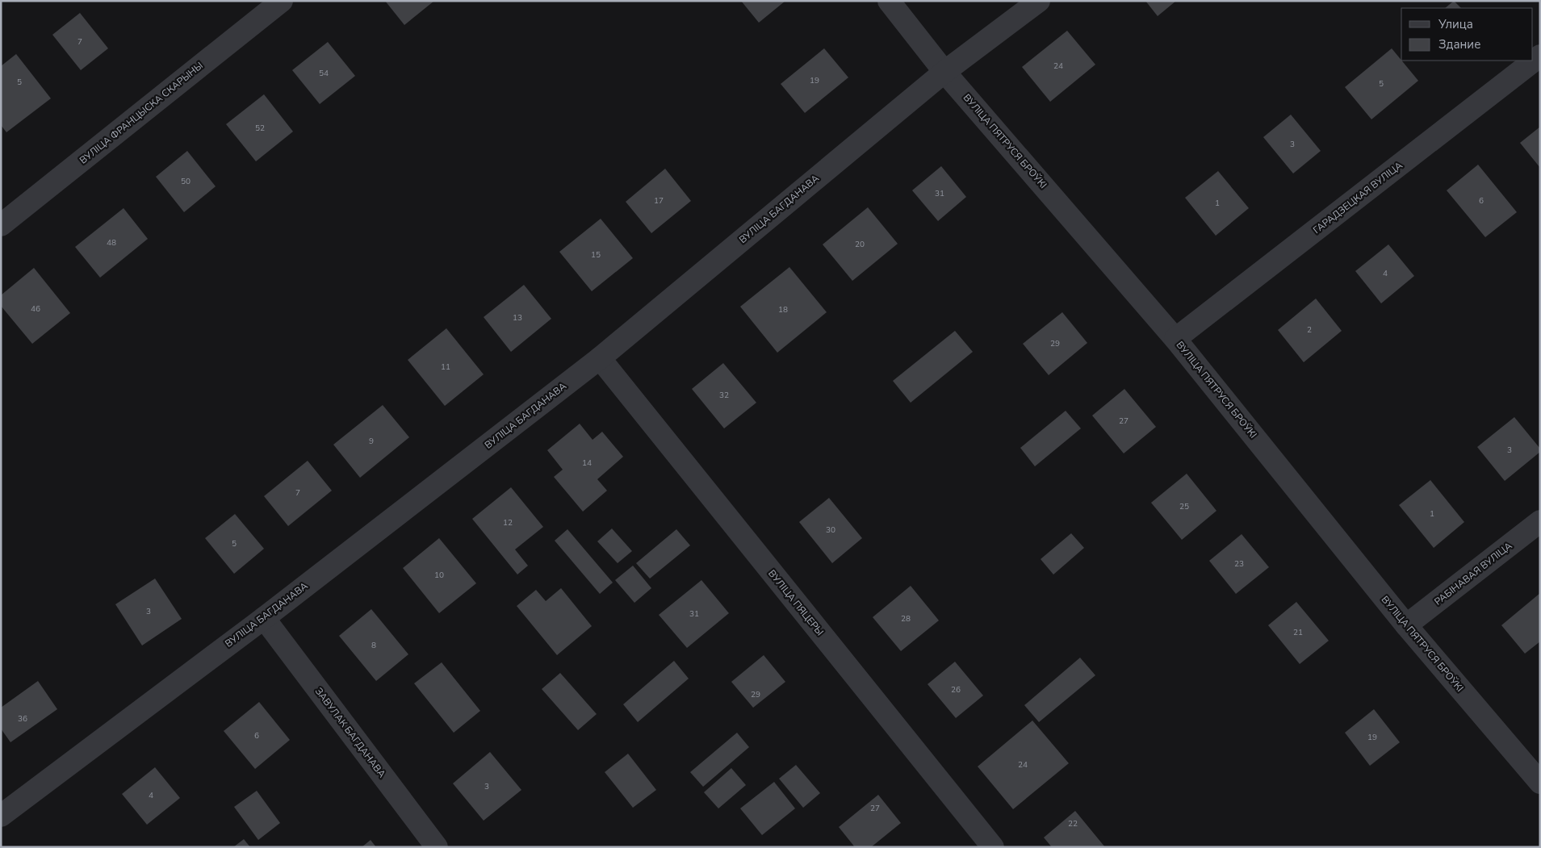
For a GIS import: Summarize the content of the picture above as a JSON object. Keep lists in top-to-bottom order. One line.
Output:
{"streets":{"street":["ВУЛІЦА ФРАНЦЫСКА СКАРЫНЫ","ВУЛІЦА ПЯТРУСЯ БРОЎКІ","ГАРАДЗЕЦКАЯ ВУЛІЦА","ВУЛІЦА БАГДАНАВА","РАБІНАВАЯ ВУЛІЦА","ВУЛІЦА ПЯЦЕРЫ","ЗАВУЛАК БАГДАНАВА"]},"crossings":[["ВУЛІЦА ПЯТРУСЯ БРОЎКІ","ГАРАДЗЕЦКАЯ ВУЛІЦА"],["ВУЛІЦА ПЯТРУСЯ БРОЎКІ","ВУЛІЦА БАГДАНАВА"],["ВУЛІЦА ПЯТРУСЯ БРОЎКІ","РАБІНАВАЯ ВУЛІЦА"],["ВУЛІЦА БАГДАНАВА","ВУЛІЦА ПЯЦЕРЫ"],["ВУЛІЦА БАГДАНАВА","ЗАВУЛАК БАГДАНАВА"]],"house_numbers":["7","24","54","19","5","5","52","3","50","31","17","6","1","48","20","15","4","46","18","13","2","29","11","32","27","9","3","14","7","25","1","12","30","5","23","10","3","31","28","21","8","26","29","36","6","19","24","3","4","27","22"],"legend":["Улица","Здание"]}
